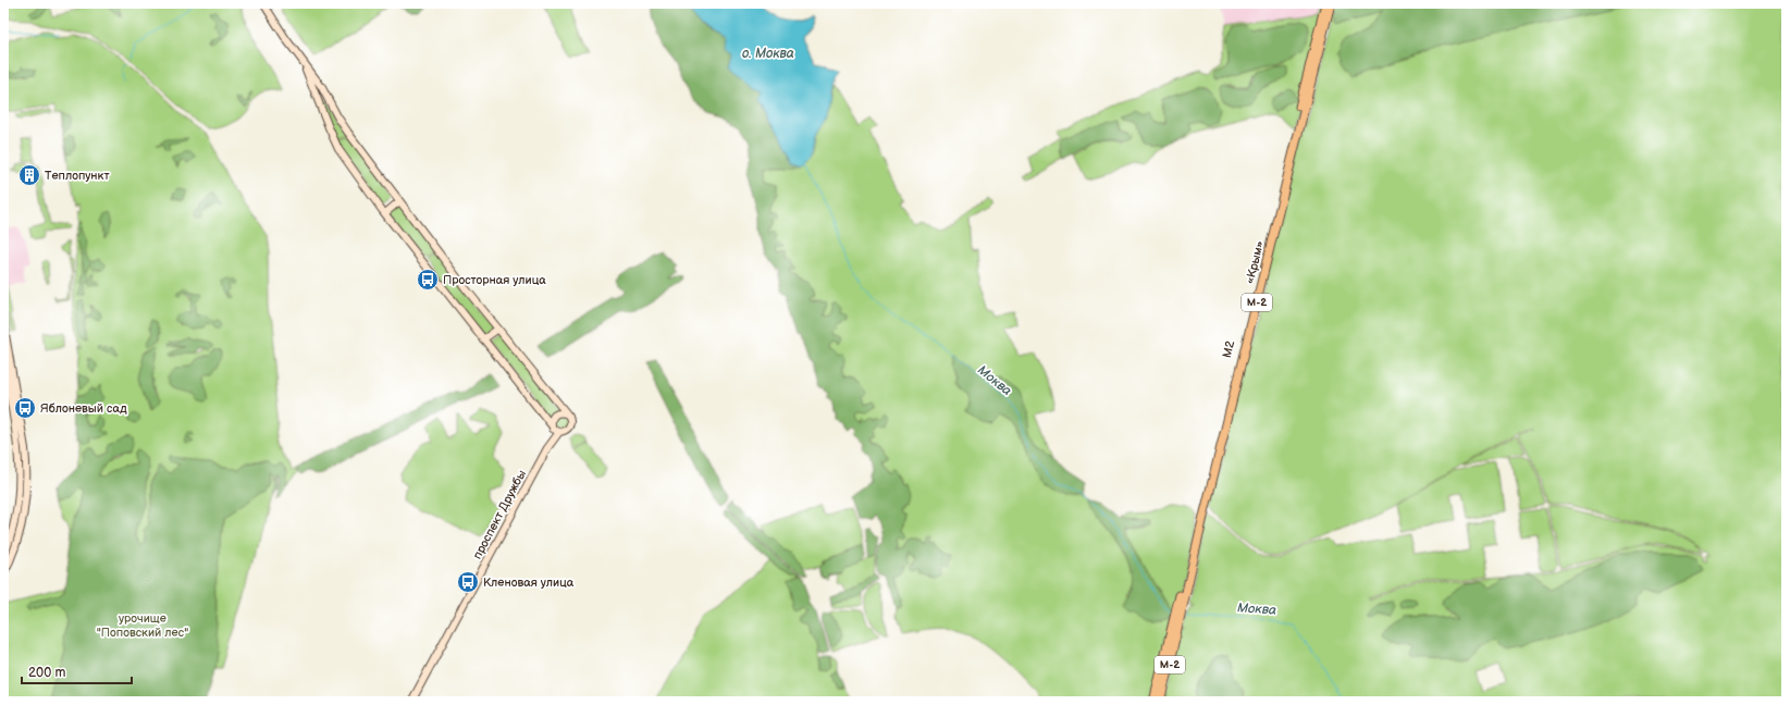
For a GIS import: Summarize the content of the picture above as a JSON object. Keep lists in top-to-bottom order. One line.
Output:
{"streets":{"highway":["«Крым»","М-2","М2"],"main road":["проспект Дружбы"]},"water":["о. Моква","Моква"],"parks":["урочище \"Поповский лес\""],"places":{"building":["Теплопункт"],"bus stop":["Просторная улица","Яблоневый сад","Кленовая улица"]},"scale_bar":"200 m"}
